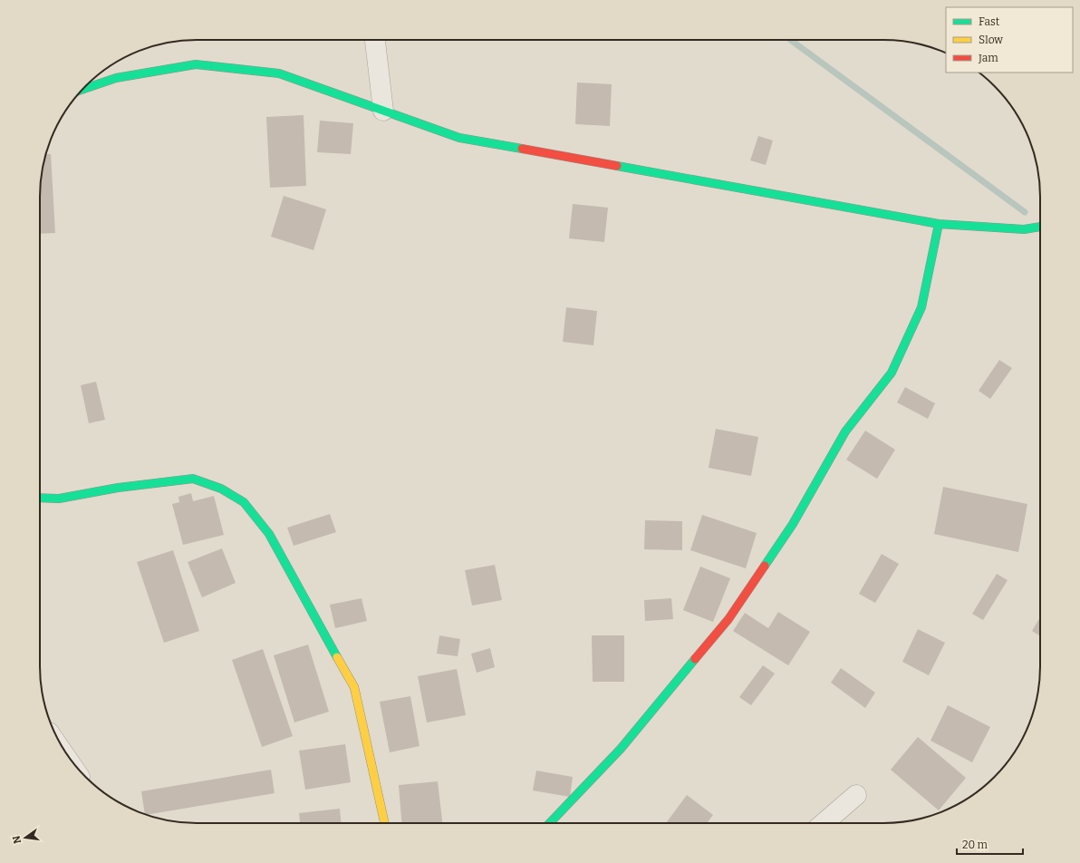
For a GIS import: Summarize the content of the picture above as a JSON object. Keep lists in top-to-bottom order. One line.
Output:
{"legend":["Fast","Slow","Jam"],"scale_bar":"20 m","north":"left"}
